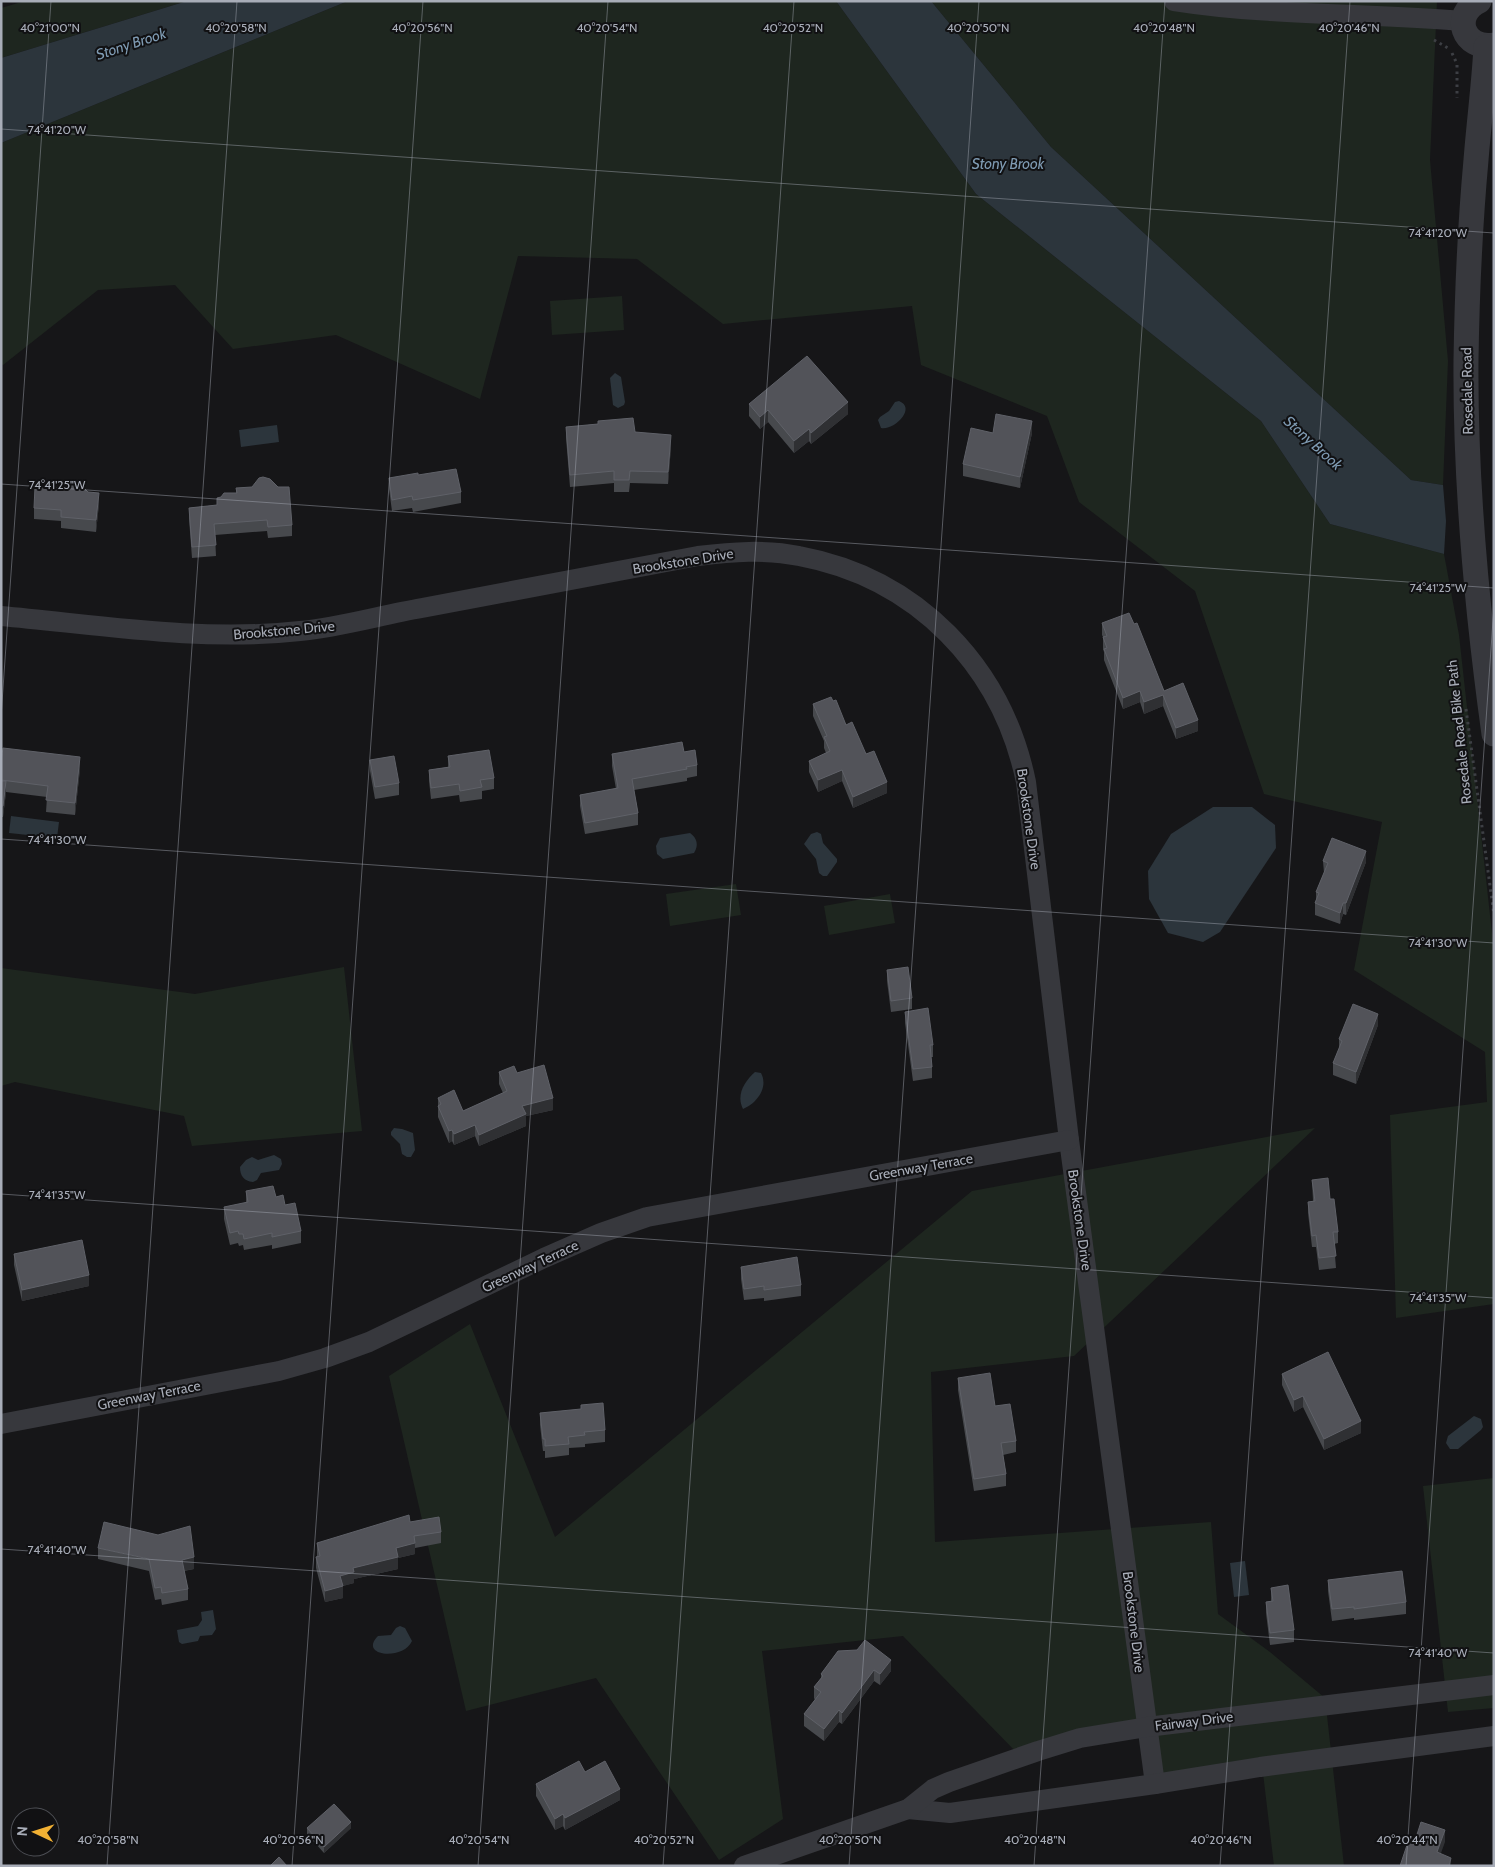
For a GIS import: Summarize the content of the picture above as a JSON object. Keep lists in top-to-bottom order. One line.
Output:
{"streets":{"street":["Rosedale Road","Brookstone Drive","Greenway Terrace","Fairway Drive"],"path":["Rosedale Road Bike Path"]},"crossings":[["Brookstone Drive","Greenway Terrace"],["Brookstone Drive","Fairway Drive"]],"water":["Stony Brook"],"north":"left","coordinates":["40°21'00\"N","40°20'58\"N","40°20'56\"N","40°20'54\"N","40°20'52\"N","40°20'50\"N","40°20'48\"N","40°20'46\"N","74°41'20\"W","74°41'25\"W","74°41'30\"W","74°41'35\"W","74°41'40\"W","40°20'44\"N"]}
